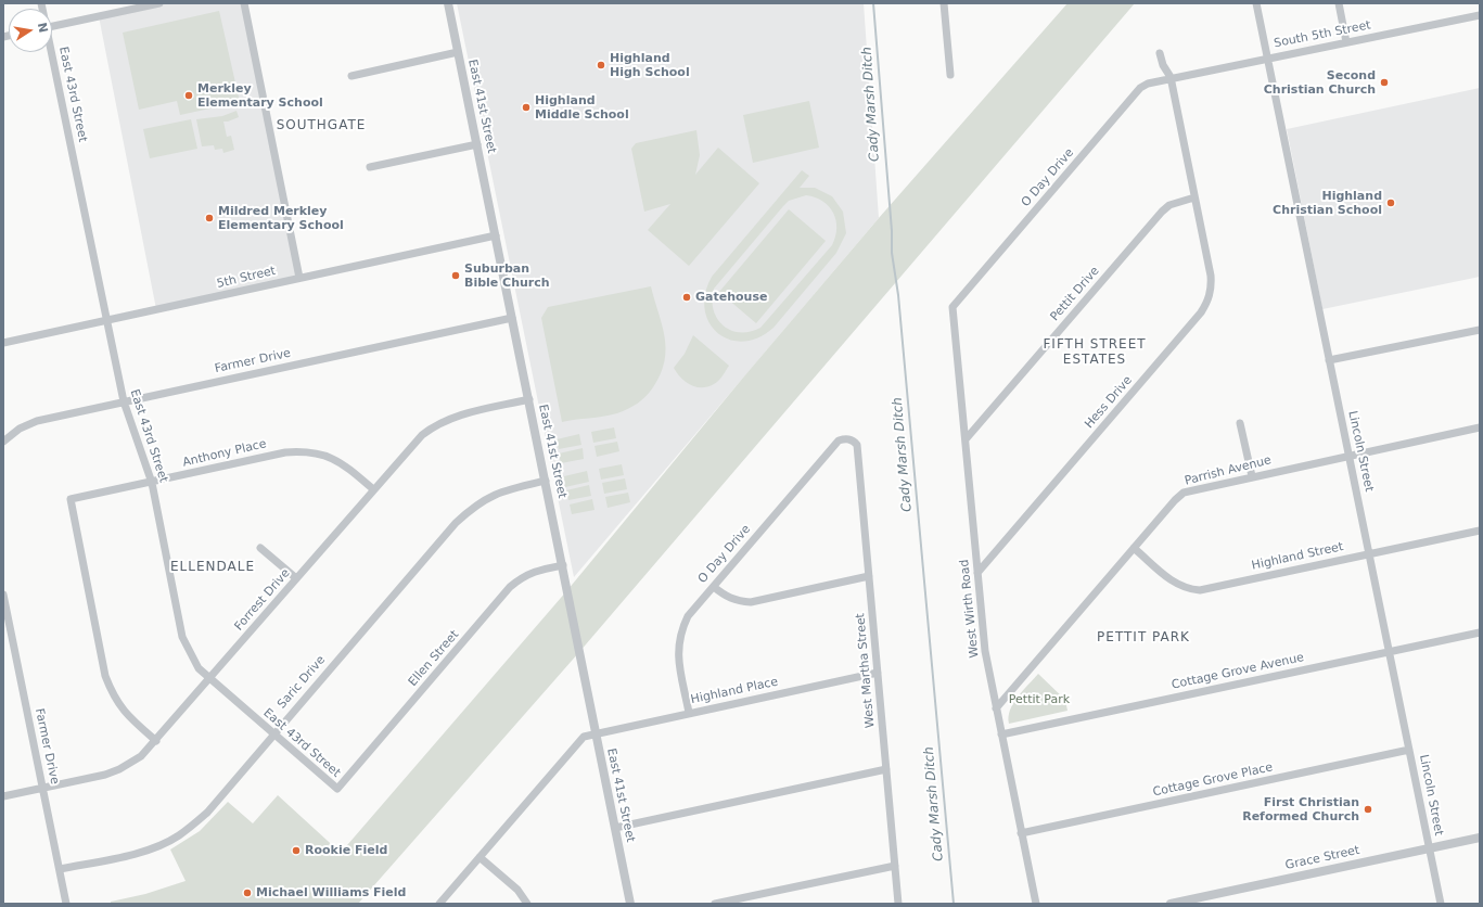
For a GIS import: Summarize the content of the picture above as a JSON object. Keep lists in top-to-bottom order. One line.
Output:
{"streets":{"street":["South 5th Street","East 43rd Street","East 41st Street","O Day Drive","5th Street","Pettit Drive","Farmer Drive","Hess Drive","Lincoln Street","Anthony Place","Parrish Avenue","Highland Street","Forrest Drive","West Wirth Road","Ellen Street","West Martha Street","Cottage Grove Avenue","Saric Drive","Highland Place","Cottage Grove Place","Grace Street"]},"crossings":[["South 5th Street","O Day Drive"],["South 5th Street","Hess Drive"],["South 5th Street","Lincoln Street"],["East 43rd Street","5th Street"],["East 43rd Street","Farmer Drive"],["East 43rd Street","Anthony Place"],["East 43rd Street","Forrest Drive"],["East 43rd Street","Ellen Street"],["East 43rd Street","Saric Drive"],["East 41st Street","5th Street"],["East 41st Street","Farmer Drive"],["East 41st Street","Forrest Drive"],["East 41st Street","Ellen Street"],["East 41st Street","Saric Drive"],["East 41st Street","Highland Place"],["O Day Drive","Hess Drive"],["O Day Drive","West Wirth Road"],["O Day Drive","West Martha Street"],["O Day Drive","Highland Place"],["Pettit Drive","Hess Drive"],["Pettit Drive","West Wirth Road"],["Farmer Drive","Forrest Drive"],["Farmer Drive","Saric Drive"],["Hess Drive","West Wirth Road"],["Lincoln Street","Parrish Avenue"],["Lincoln Street","Highland Street"],["Lincoln Street","Cottage Grove Avenue"],["Lincoln Street","Cottage Grove Place"],["Lincoln Street","Grace Street"],["Anthony Place","Forrest Drive"],["Parrish Avenue","Highland Street"],["Parrish Avenue","West Wirth Road"],["West Wirth Road","Cottage Grove Avenue"],["West Wirth Road","Cottage Grove Place"],["West Martha Street","Highland Place"]],"districts":["SOUTHGATE","FIFTH STREET ESTATES","ELLENDALE","PETTIT PARK"],"water":["Cady Marsh Ditch"],"parks":["Pettit Park"],"places":["Highland High School","Second Christian Church","Merkley Elementary School","Highland Middle School","Highland Christian School","Mildred Merkley Elementary School","Suburban Bible Church","Gatehouse","First Christian Reformed Church","Rookie Field","Michael Williams Field"],"north":"right"}
